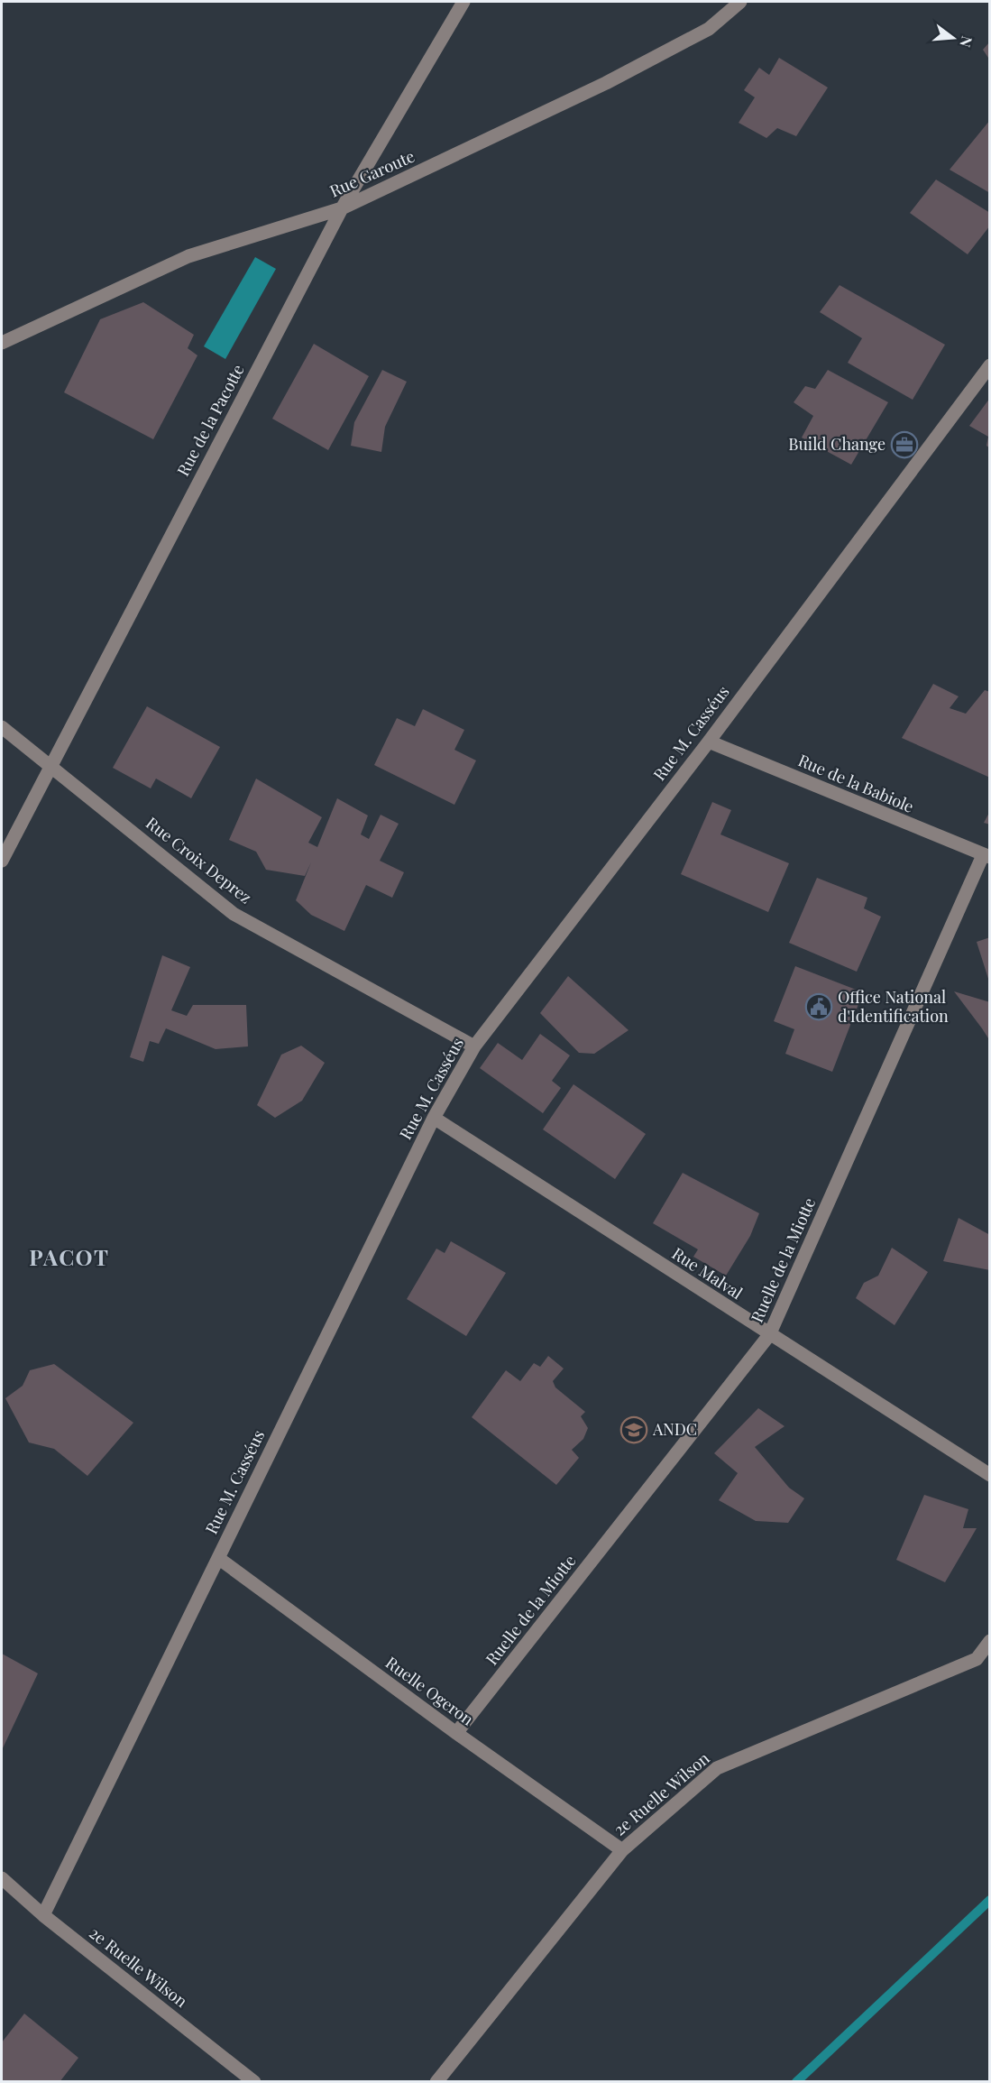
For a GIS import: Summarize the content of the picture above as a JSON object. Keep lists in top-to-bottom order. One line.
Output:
{"streets":{"street":["Rue Garoute","Rue de la Pacotte","Rue M. Casséus","Rue de la Babiole","Rue Croix Deprez","Ruelle de la Miotte","Rue Malval","Ruelle Ogeron","2e Ruelle Wilson"]},"crossings":[["Rue Garoute","Rue de la Pacotte"],["Rue de la Pacotte","Rue Croix Deprez"],["Rue M. Casséus","Rue de la Babiole"],["Rue M. Casséus","Rue Croix Deprez"],["Rue M. Casséus","Rue Malval"],["Rue M. Casséus","Ruelle Ogeron"],["Rue M. Casséus","2e Ruelle Wilson"],["Rue de la Babiole","Ruelle de la Miotte"],["Ruelle de la Miotte","Rue Malval"],["Ruelle de la Miotte","Ruelle Ogeron"],["Ruelle Ogeron","2e Ruelle Wilson"]],"districts":["PACOT"],"places":{"office":["Build Change"],"public building":["Office National d'Identification"],"school or university":["ANDC"]},"north":"right"}
